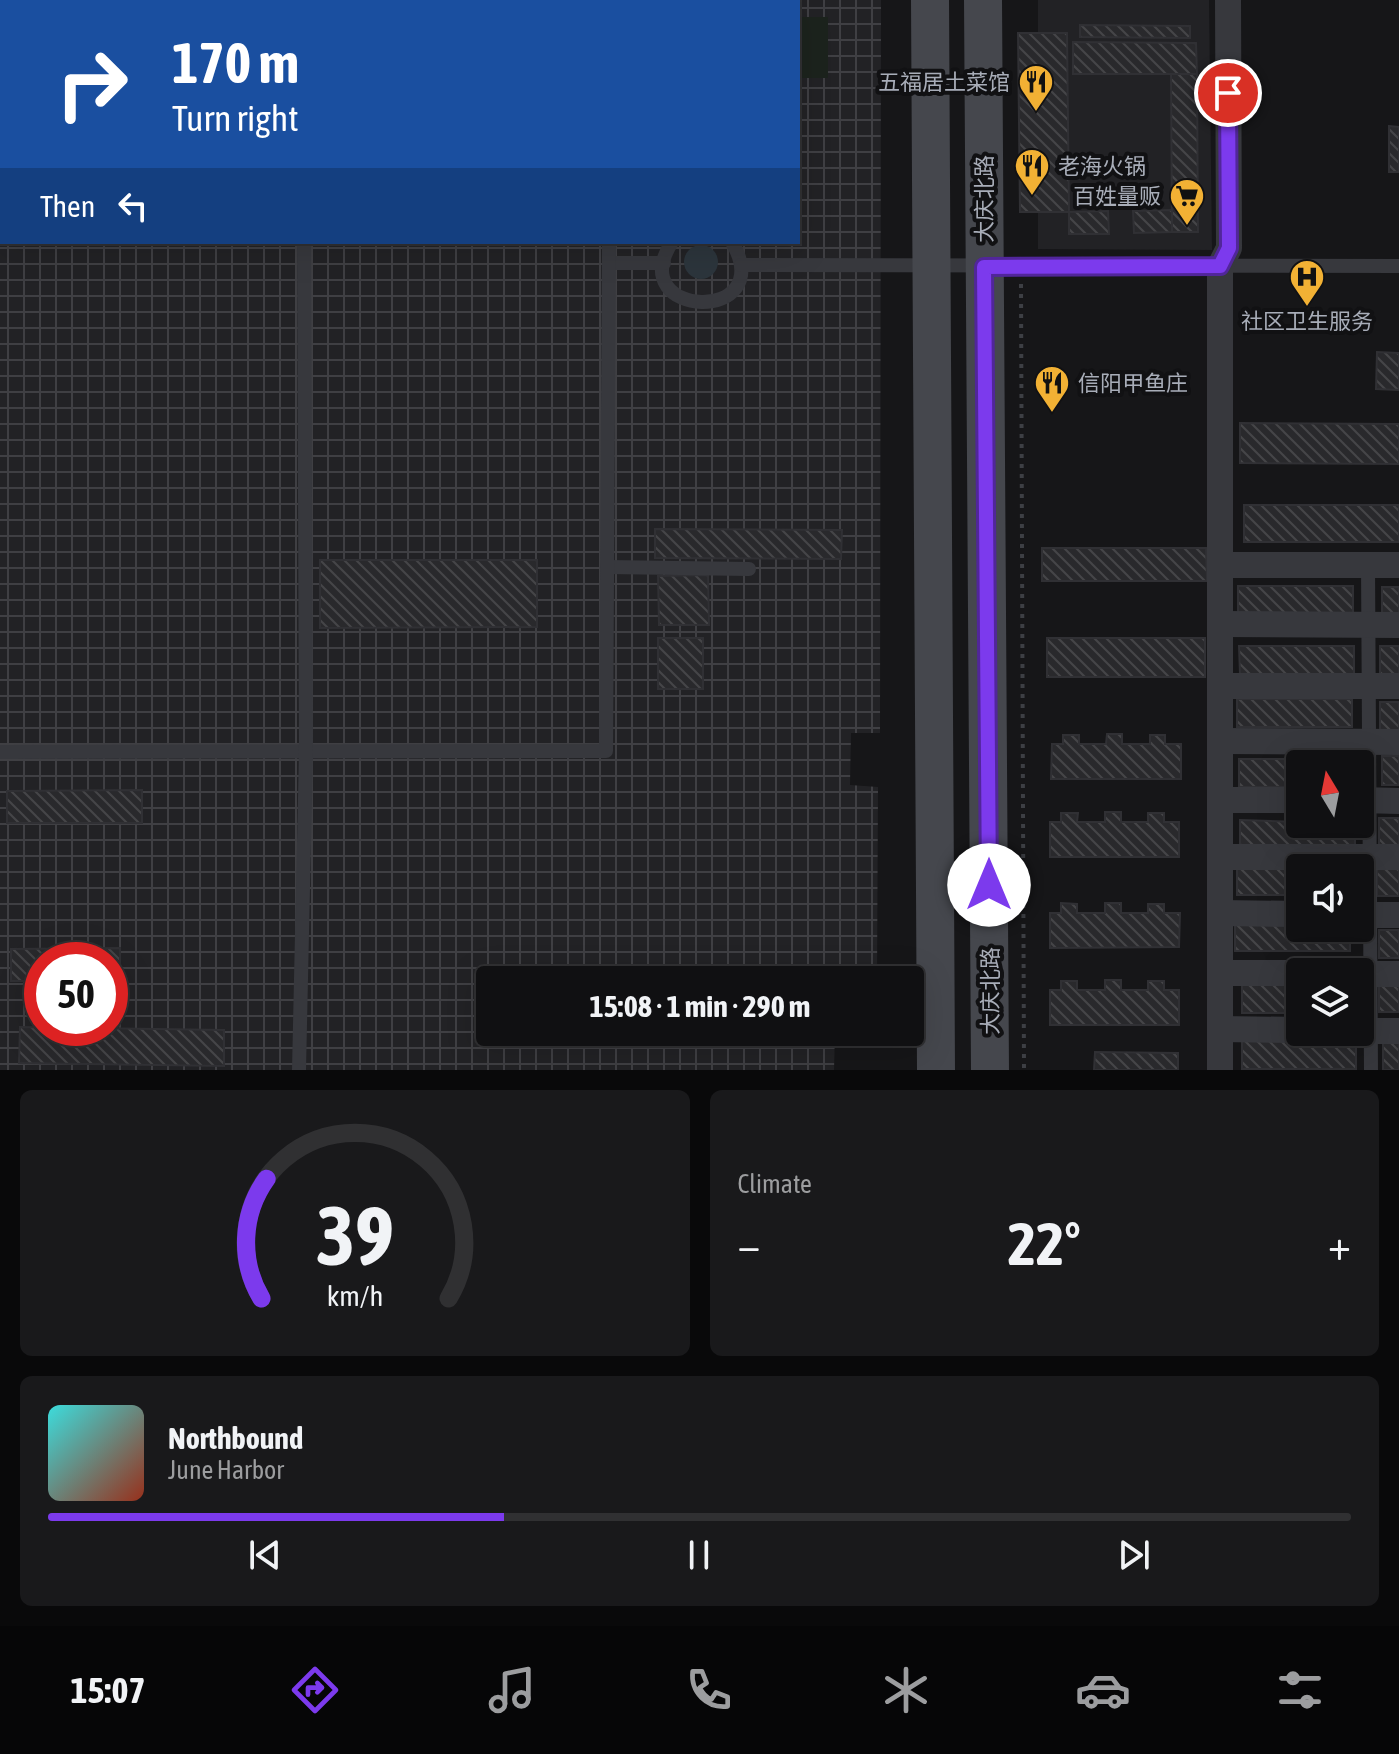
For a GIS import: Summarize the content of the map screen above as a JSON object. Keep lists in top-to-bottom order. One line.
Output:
{"streets":{"main road":["大庆北路"]},"places":{"restaurant":["五福居土菜馆","老海火锅","信阳甲鱼庄"],"supermarket":["百姓量贩"],"hospital":["社区卫生服务"]},"north":"top","page":{"turn":["170 m","Turn right"],"then":"Then","limit":"50","trip":"15:08 · 1 min · 290 m","tile":"Climate","heat":["−","22°","+"],"song":["Northbound","June Harbor"],"tabs":"15:07","gauge":["39","km/h"]}}
